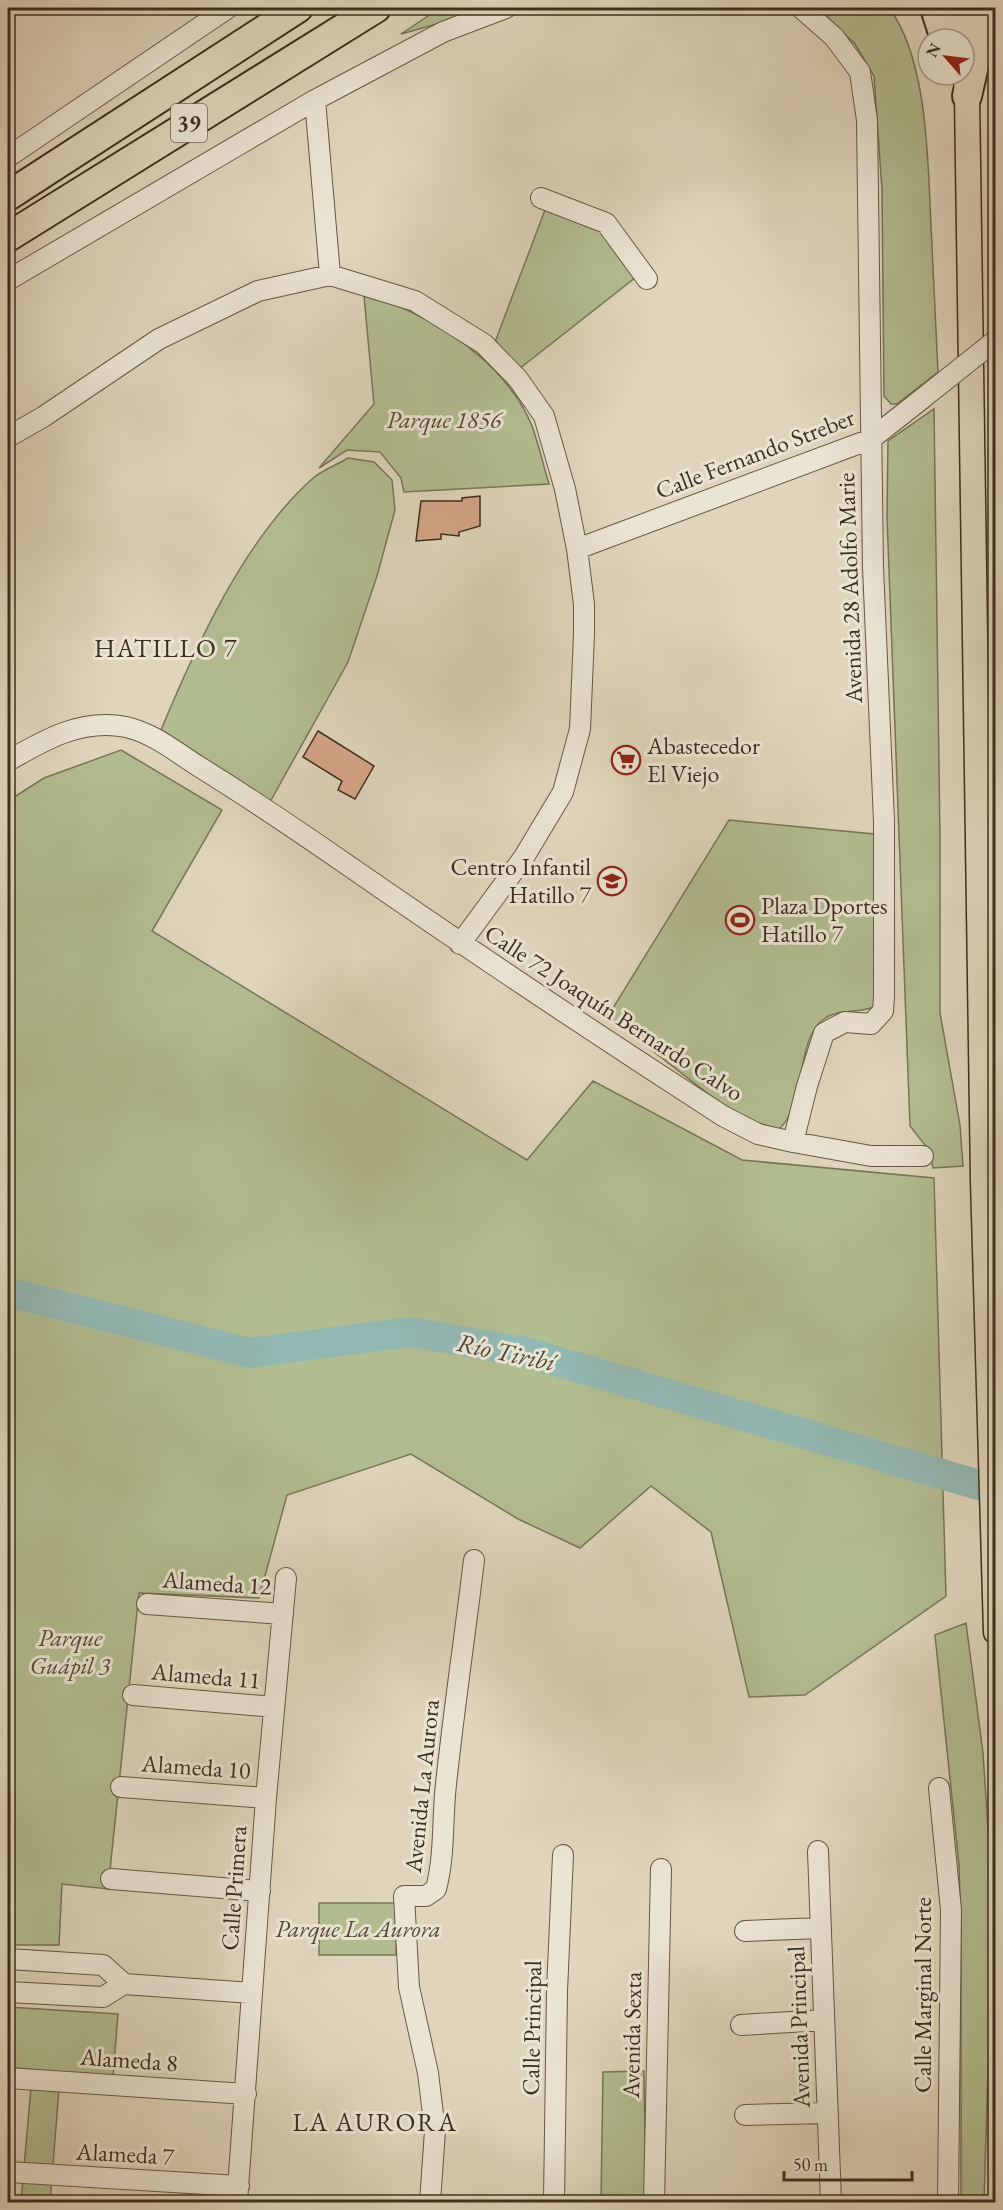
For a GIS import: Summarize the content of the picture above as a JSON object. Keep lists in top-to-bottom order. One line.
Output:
{"streets":{"highway":["39"],"street":["Calle Fernando Streber","Avenida 28 Adolfo Marie","Calle 72 Joaquín Bernardo Calvo","Alameda 12","Alameda 11","Alameda 10","Avenida La Aurora","Calle Primera","Calle Marginal Norte","Avenida Principal","Calle Principal","Avenida Sexta","Alameda 8","Alameda 7"]},"crossings":[["Calle Fernando Streber","Avenida 28 Adolfo Marie"],["Avenida 28 Adolfo Marie","Calle 72 Joaquín Bernardo Calvo"],["Alameda 12","Calle Primera"],["Alameda 11","Calle Primera"],["Alameda 10","Calle Primera"],["Calle Primera","Alameda 8"],["Calle Primera","Alameda 7"]],"districts":["HATILLO 7","LA AURORA"],"water":["Río Tiribí"],"parks":["Parque 1856","Parque Guápil 3","Parque La Aurora"],"places":{"supermarket":["Abastecedor El Viejo"],"school or university":["Centro Infantil Hatillo 7"],"sports":["Plaza Dportes Hatillo 7"]},"scale_bar":"50 m","north":"top left"}
